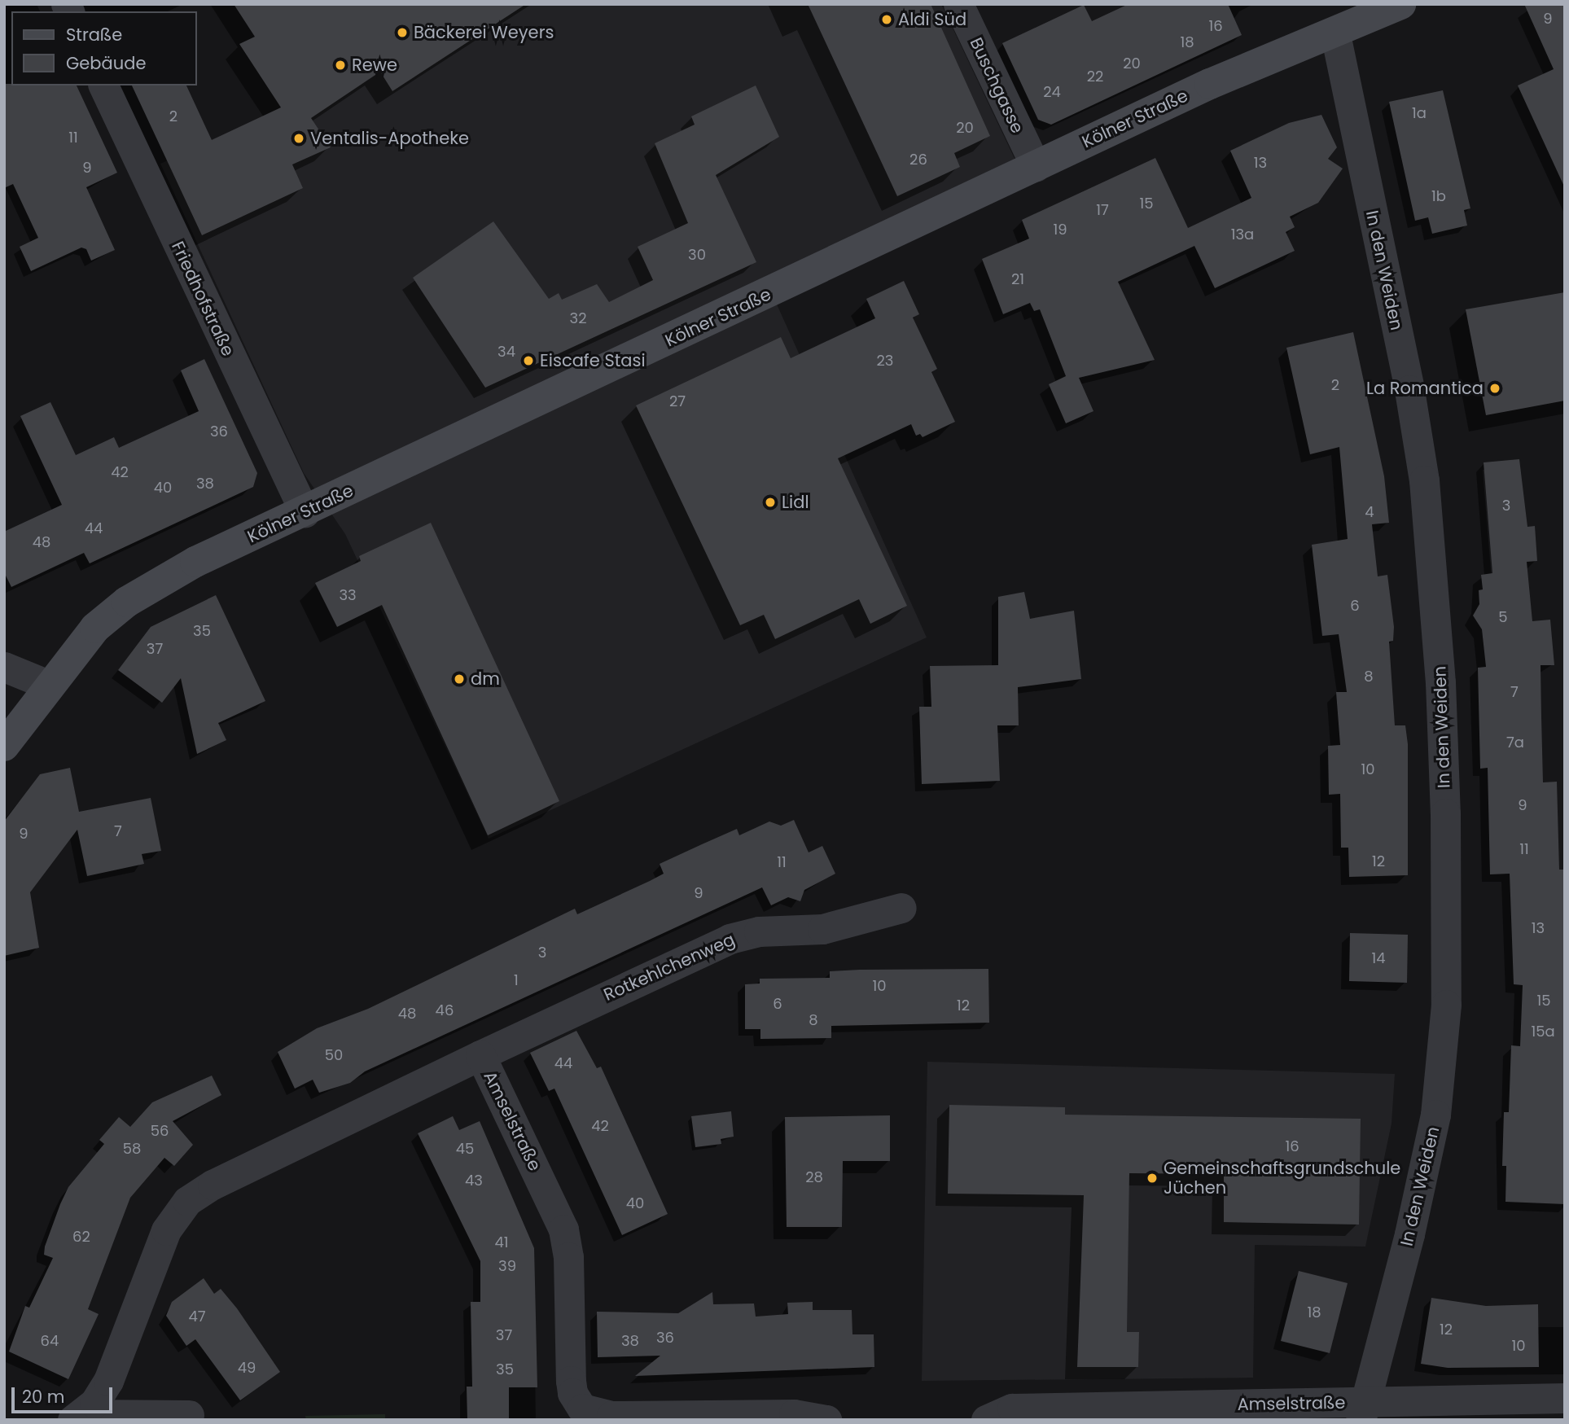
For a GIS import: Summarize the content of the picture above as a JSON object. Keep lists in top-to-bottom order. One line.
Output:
{"streets":{"main road":["Kölner Straße"],"street":["Buschgasse","In den Weiden","Friedhofstraße","Rotkehlchenweg","Amselstraße"]},"crossings":[["Buschgasse","Kölner Straße"],["Kölner Straße","In den Weiden"],["Kölner Straße","Friedhofstraße"],["In den Weiden","Amselstraße"],["Rotkehlchenweg","Amselstraße"]],"places":["Aldi Süd","Bäckerei Weyers","Rewe","Ventalis-Apotheke","Eiscafe Stasi","La Romantica","Lidl","dm","Gemeinschaftsgrundschule Jüchen"],"house_numbers":["9","16","18","20","22","24","1a","2","20","11","26","13","9","1b","15","17","19","13a","30","21","32","34","23","2","27","36","42","38","40","3","4","44","48","33","6","5","35","37","8","7","7a","10","9","7","9","11","12","11","9","13","3","14","1","10","15","6","12","46","48","8","15a","50","44","42","56","16","58","45","28","43","40","62","41","39","18","47","12","37","36","64","38","10","49","35"],"legend":["Straße","Gebäude"],"scale_bar":"20 m"}
